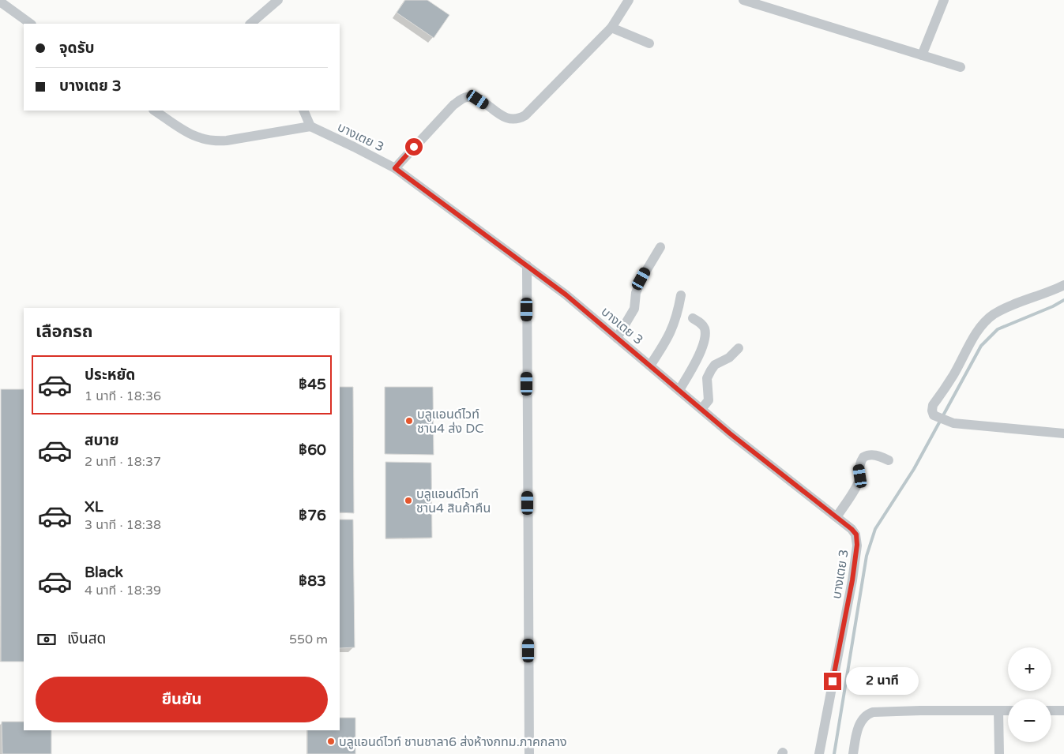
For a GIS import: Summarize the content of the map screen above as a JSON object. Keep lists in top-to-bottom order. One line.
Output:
{"streets":{"street":["บางเตย 3"]},"places":["บลูแอนด์ไวท์ ชาน4 ส่ง DC","บลูแอนด์ไวท์ ชาน4 สินค้าคืน","บลูแอนด์ไวท์ ชานชาลา6 ส่งห้างกทม.ภาคกลาง"],"page":{"banner":["จุดรับ","บางเตย 3"],"heading":"เลือกรถ","list":[{"name":"ประหยัด","note":"1 นาที · 18:36","value":"฿45"},{"name":"สบาย","note":"2 นาที · 18:37","value":"฿60"},{"name":"XL","note":"3 นาที · 18:38","value":"฿76"},{"name":"Black","note":"4 นาที · 18:39","value":"฿83"}],"pay":["เงินสด","550 m"],"map_buttons":["+","−"],"bubble":"2 นาที","buttons":"ยืนยัน"}}
